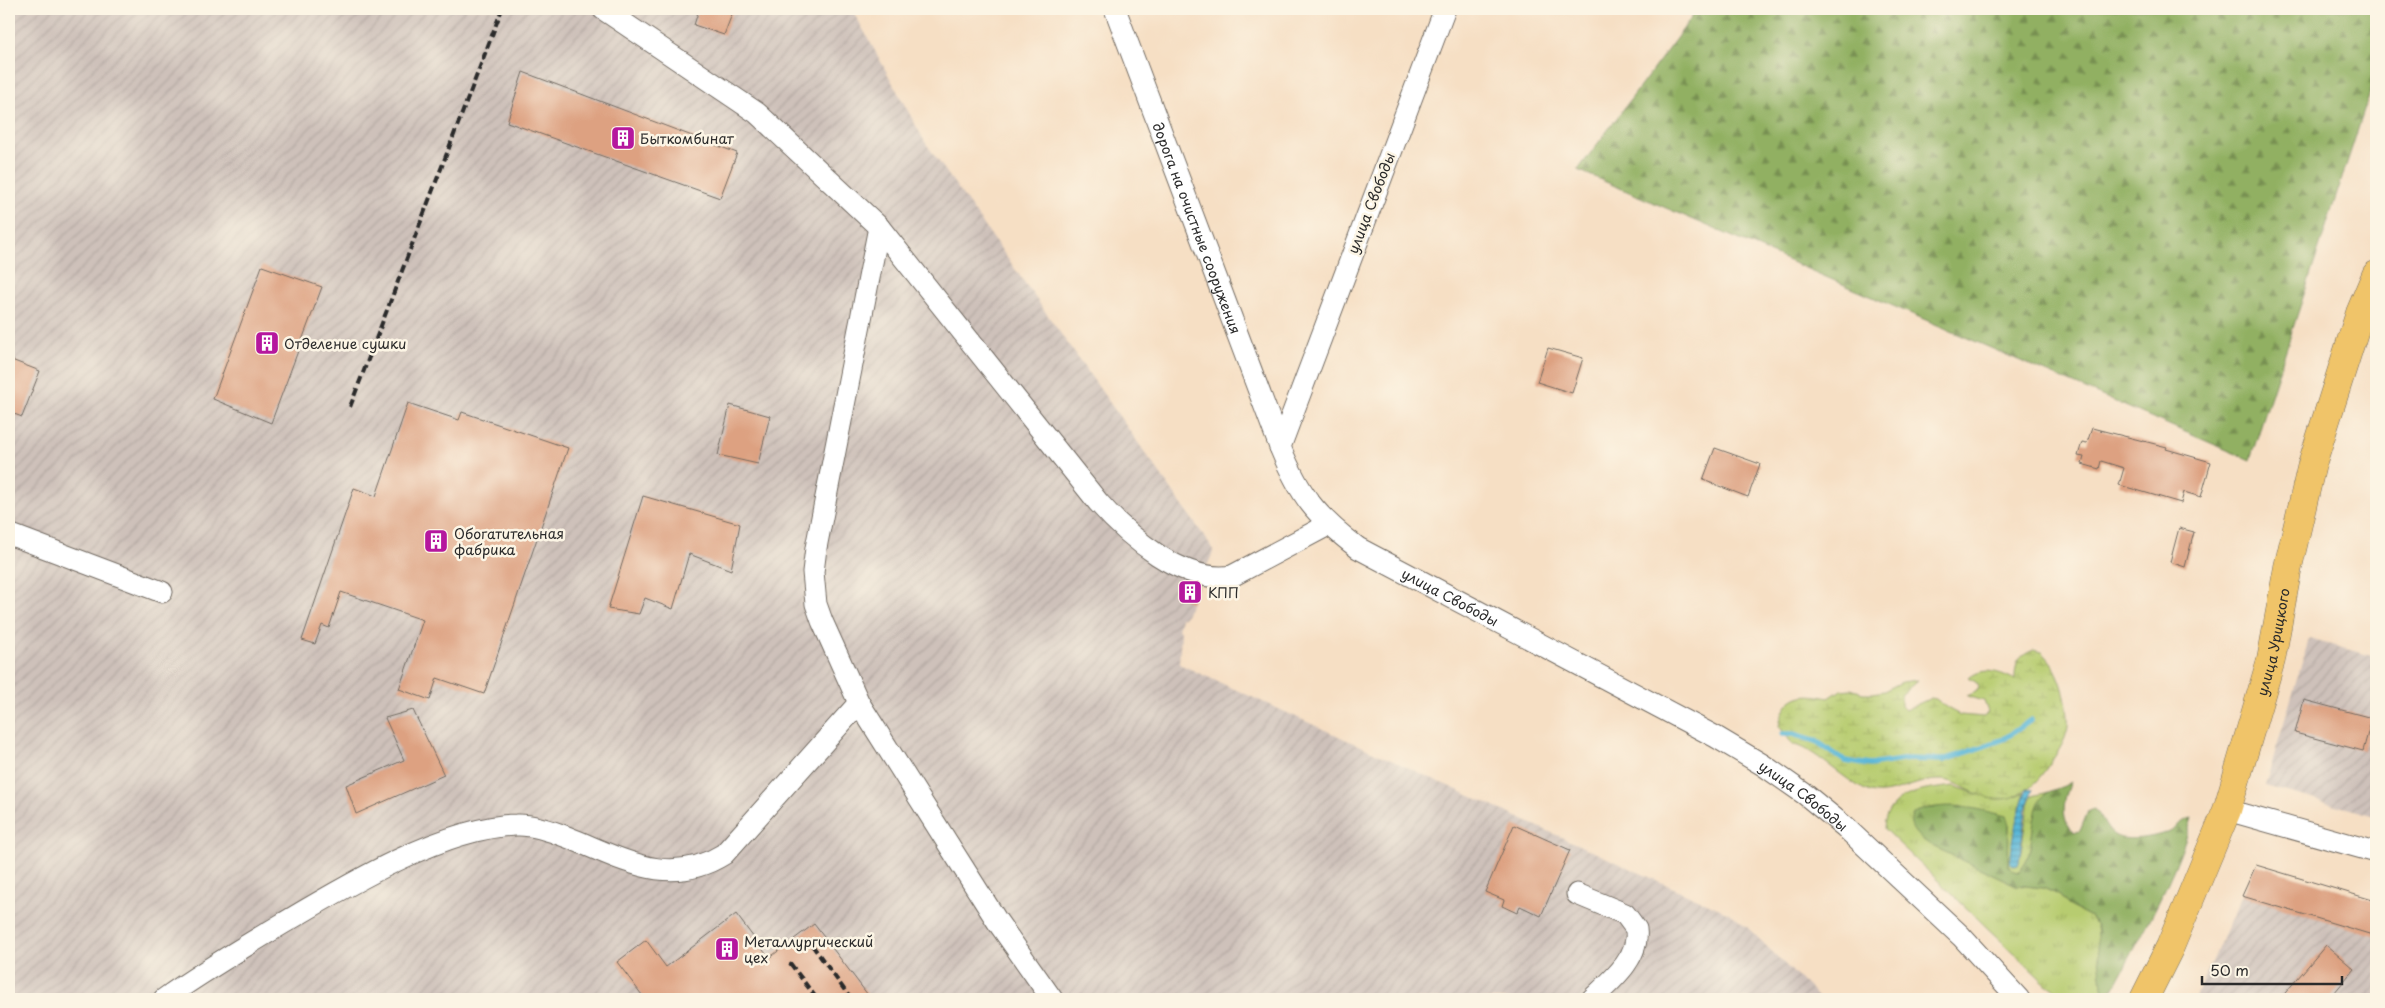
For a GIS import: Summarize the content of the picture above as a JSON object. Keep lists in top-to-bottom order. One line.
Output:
{"streets":{"main road":["улица Урицкого"],"street":["улица Свободы","дорога на очистные сооружения"]},"crossings":[["улица Свободы","дорога на очистные сооружения"]],"places":{"building":["Быткомбинат","Отделение сушки","Обогатительная фабрика","КПП","Металлургический цех"]},"scale_bar":"50 m"}
